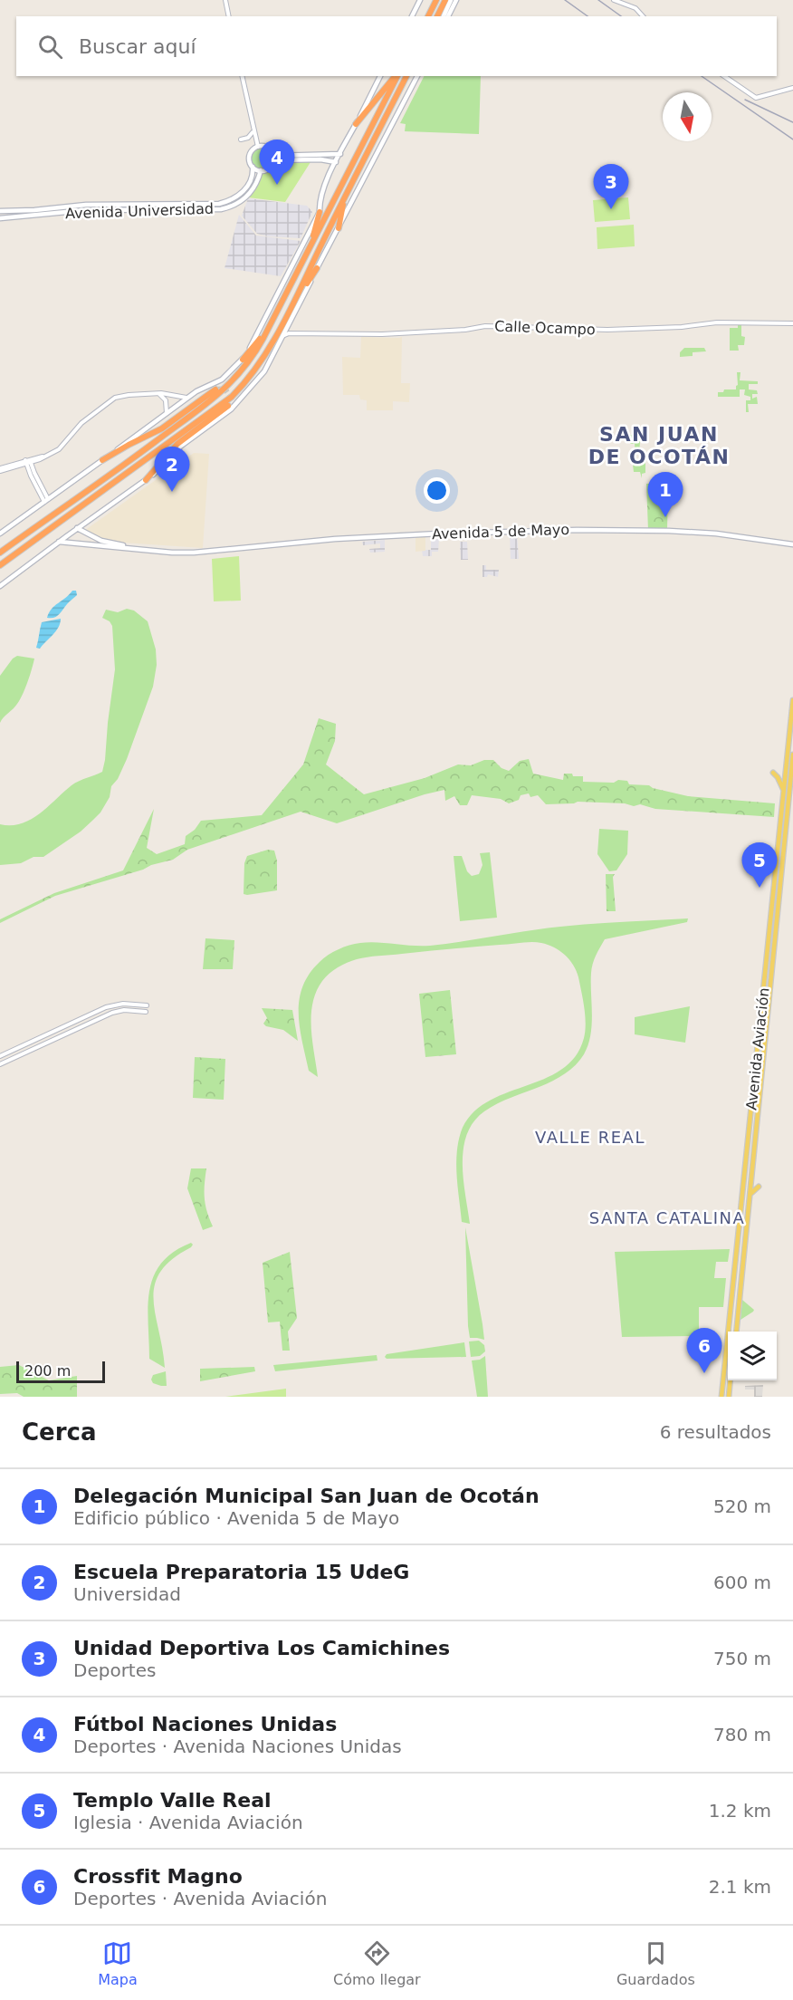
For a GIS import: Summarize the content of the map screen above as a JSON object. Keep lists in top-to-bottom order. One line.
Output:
{"streets":{"main road":["Avenida Universidad","Avenida 5 de Mayo","Avenida Aviación"],"street":["Calle Ocampo"]},"districts":["SAN JUAN DE OCOTÁN","VALLE REAL","SANTA CATALINA"],"scale_bar":"200 m","north":"bottom","page":{"search":"Buscar aquí","pins":["4","3","2","1","5","6"],"scale":"200 m","heading":["Cerca","6 resultados"],"list":[{"mark":"1","name":"Delegación Municipal San Juan de Ocotán","note":"Edificio público · Avenida 5 de Mayo","value":"520 m"},{"mark":"2","name":"Escuela Preparatoria 15 UdeG","note":"Universidad","value":"600 m"},{"mark":"3","name":"Unidad Deportiva Los Camichines","note":"Deportes","value":"750 m"},{"mark":"4","name":"Fútbol Naciones Unidas","note":"Deportes · Avenida Naciones Unidas","value":"780 m"},{"mark":"5","name":"Templo Valle Real","note":"Iglesia · Avenida Aviación","value":"1.2 km"},{"mark":"6","name":"Crossfit Magno","note":"Deportes · Avenida Aviación","value":"2.1 km"}],"nav":["Mapa","Cómo llegar","Guardados"]}}
